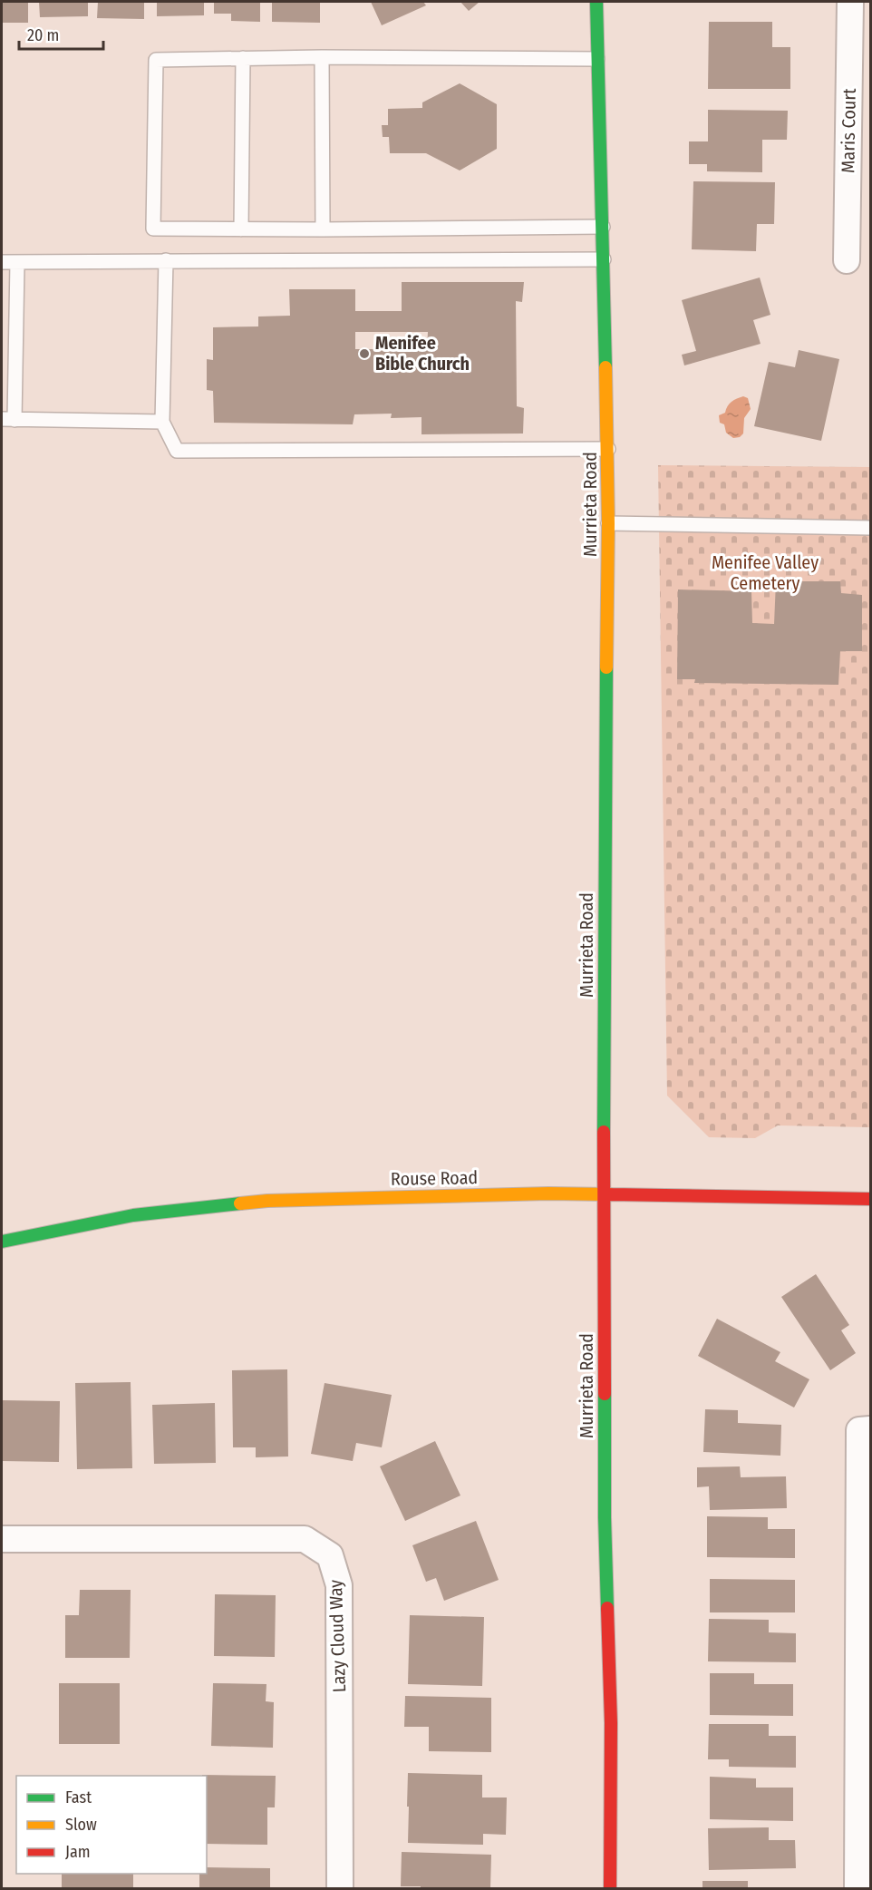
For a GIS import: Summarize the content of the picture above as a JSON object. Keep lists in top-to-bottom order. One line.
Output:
{"streets":{"main road":["Murrieta Road","Rouse Road"],"street":["Maris Court","Lazy Cloud Way"]},"crossings":[["Murrieta Road","Rouse Road"]],"parks":["Menifee Valley Cemetery"],"places":["Menifee Bible Church"],"legend":["Fast","Slow","Jam"],"scale_bar":"20 m"}
